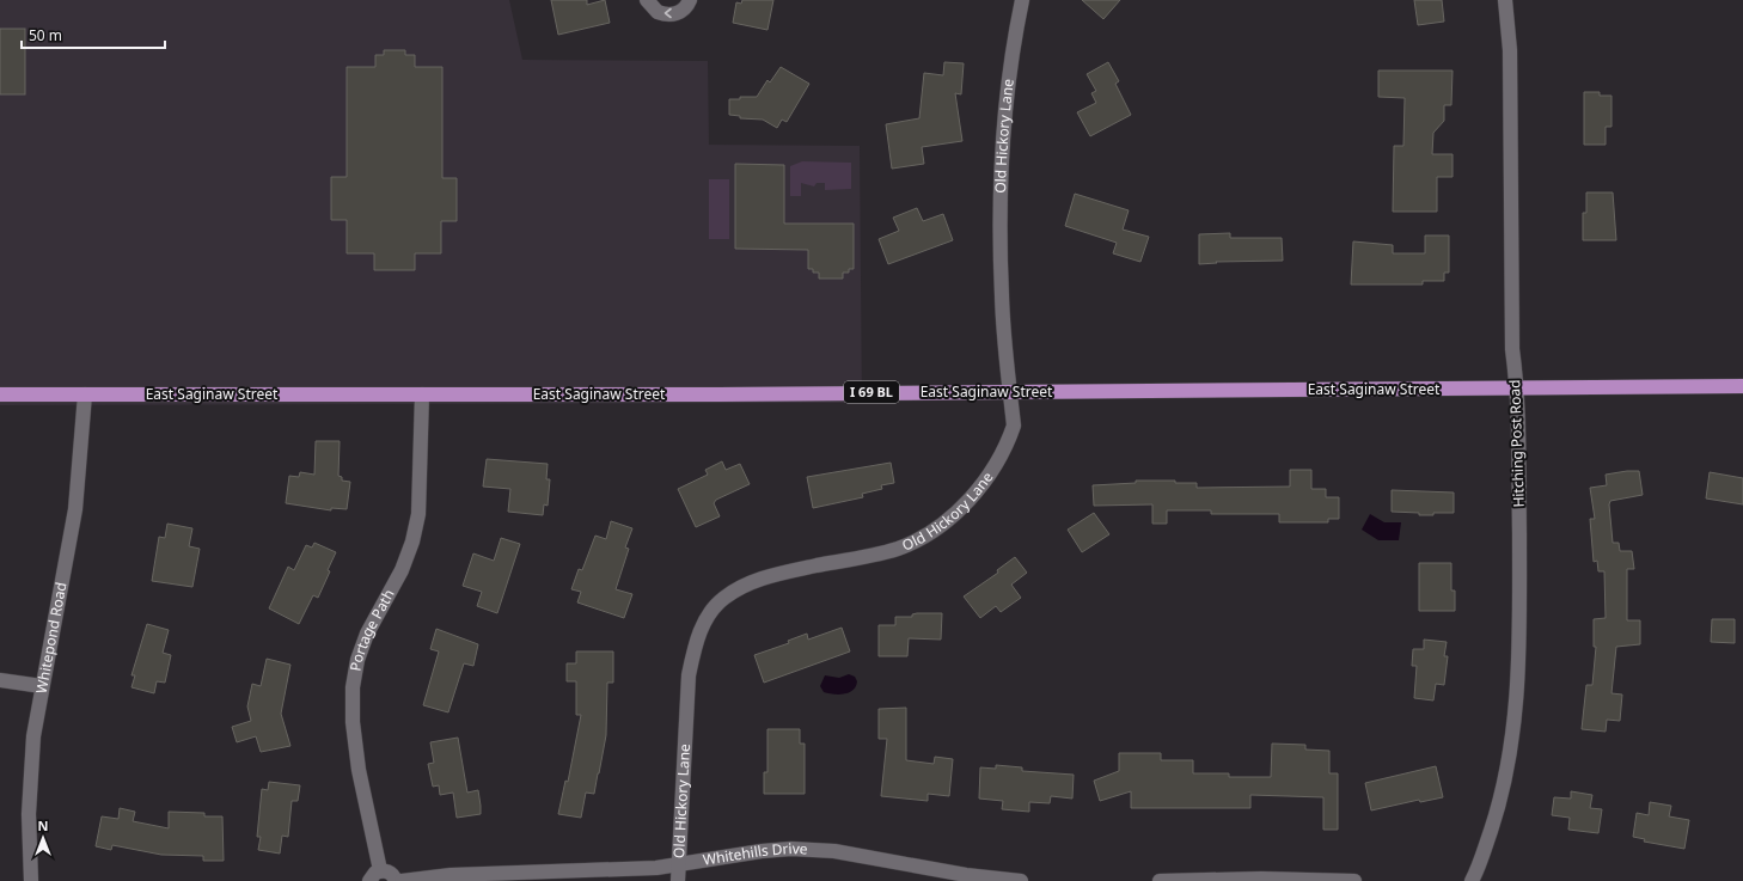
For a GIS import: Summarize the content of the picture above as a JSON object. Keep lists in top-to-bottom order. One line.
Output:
{"streets":{"main road":["East Saginaw Street","I 69 BL"],"street":["Old Hickory Lane","Hitching Post Road","Portage Path","Whitepond Road","Whitehills Drive"]},"crossings":[["Old Hickory Lane","East Saginaw Street"],["Old Hickory Lane","Whitehills Drive"],["East Saginaw Street","Hitching Post Road"],["East Saginaw Street","Portage Path"],["East Saginaw Street","Whitepond Road"]],"scale_bar":"50 m","north":"top"}
